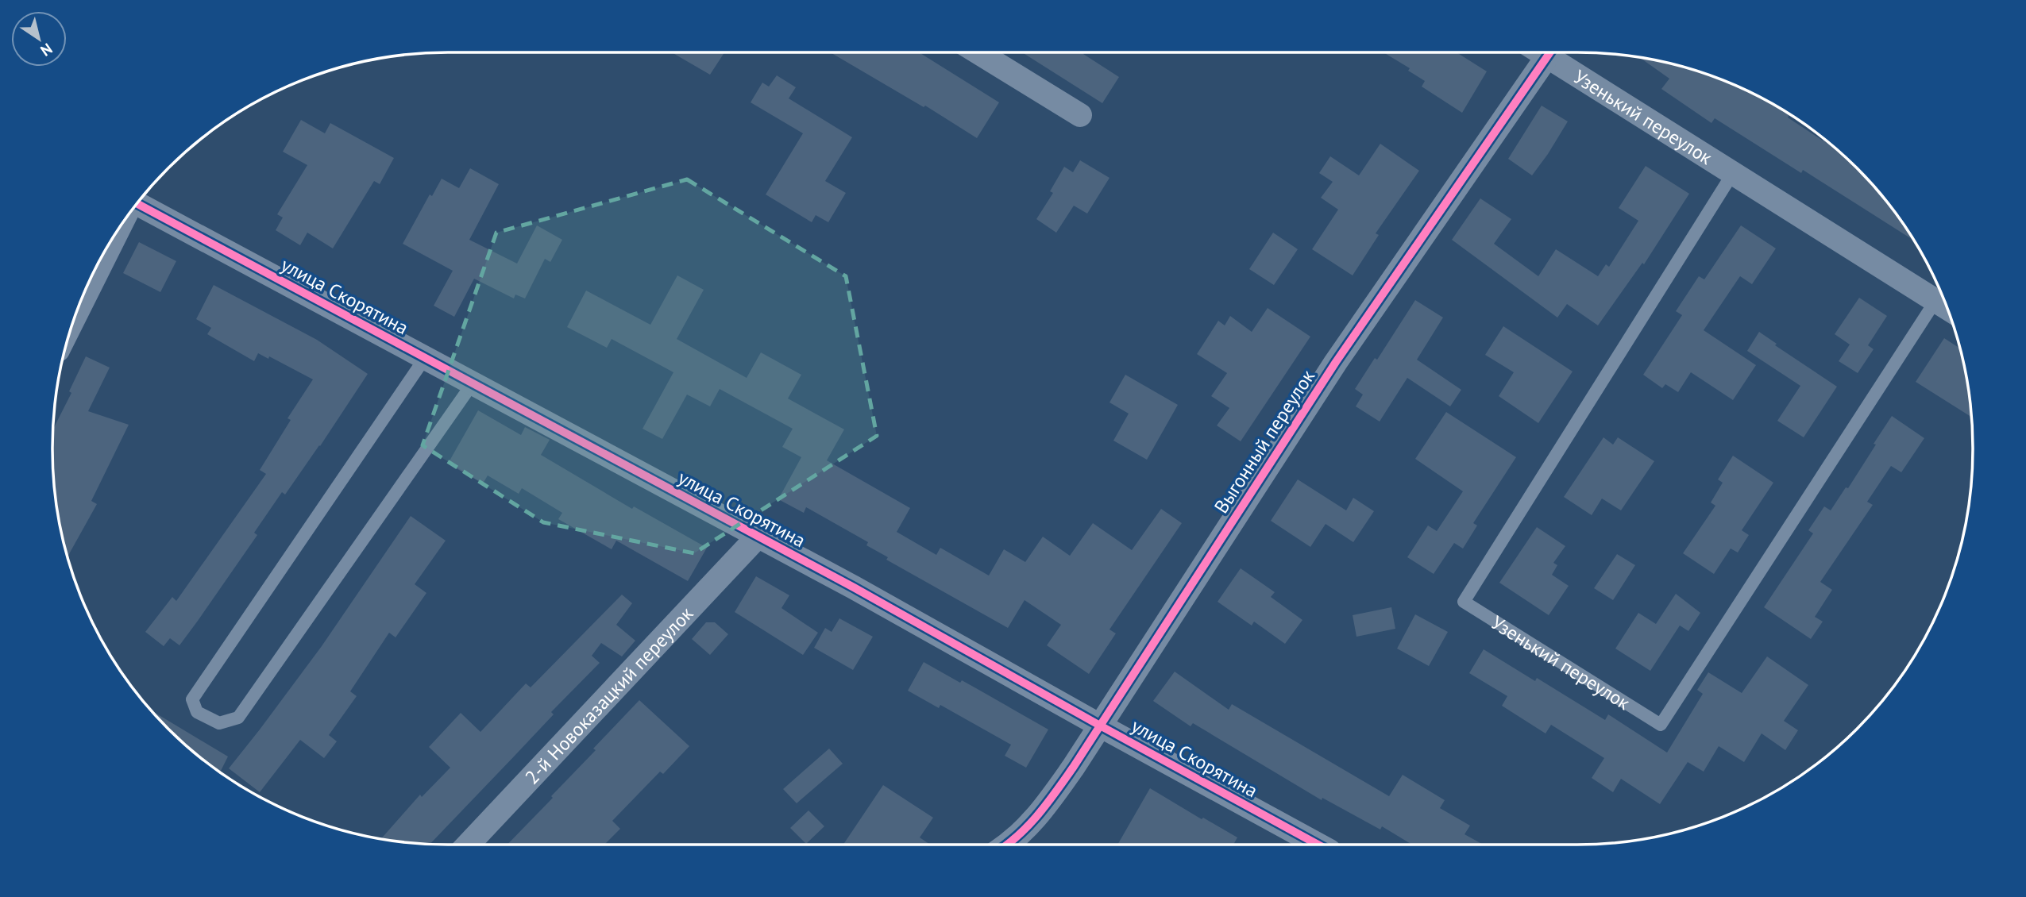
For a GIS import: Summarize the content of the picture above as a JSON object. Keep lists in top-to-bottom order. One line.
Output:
{"streets":{"street":["Узенький переулок","улица Скорятина","Выгонный переулок","2-й Новоказацкий переулок"]},"crossings":[["улица Скорятина","Выгонный переулок"],["улица Скорятина","2-й Новоказацкий переулок"]],"north":"bottom right"}
